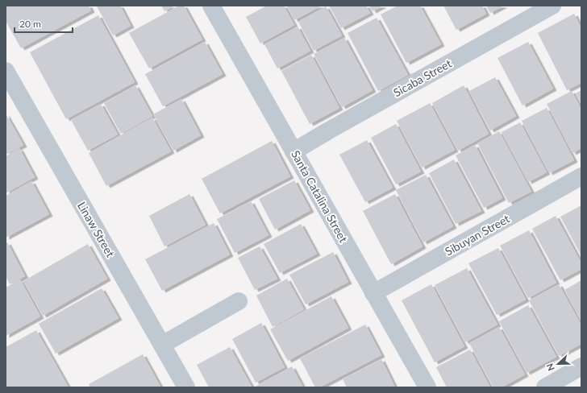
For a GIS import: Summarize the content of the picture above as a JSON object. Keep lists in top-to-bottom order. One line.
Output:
{"streets":{"street":["Sicaba Street","Santa Catalina Street","Linaw Street","Sibuyan Street"]},"crossings":[["Sicaba Street","Santa Catalina Street"],["Santa Catalina Street","Sibuyan Street"]],"scale_bar":"20 m","north":"left"}
